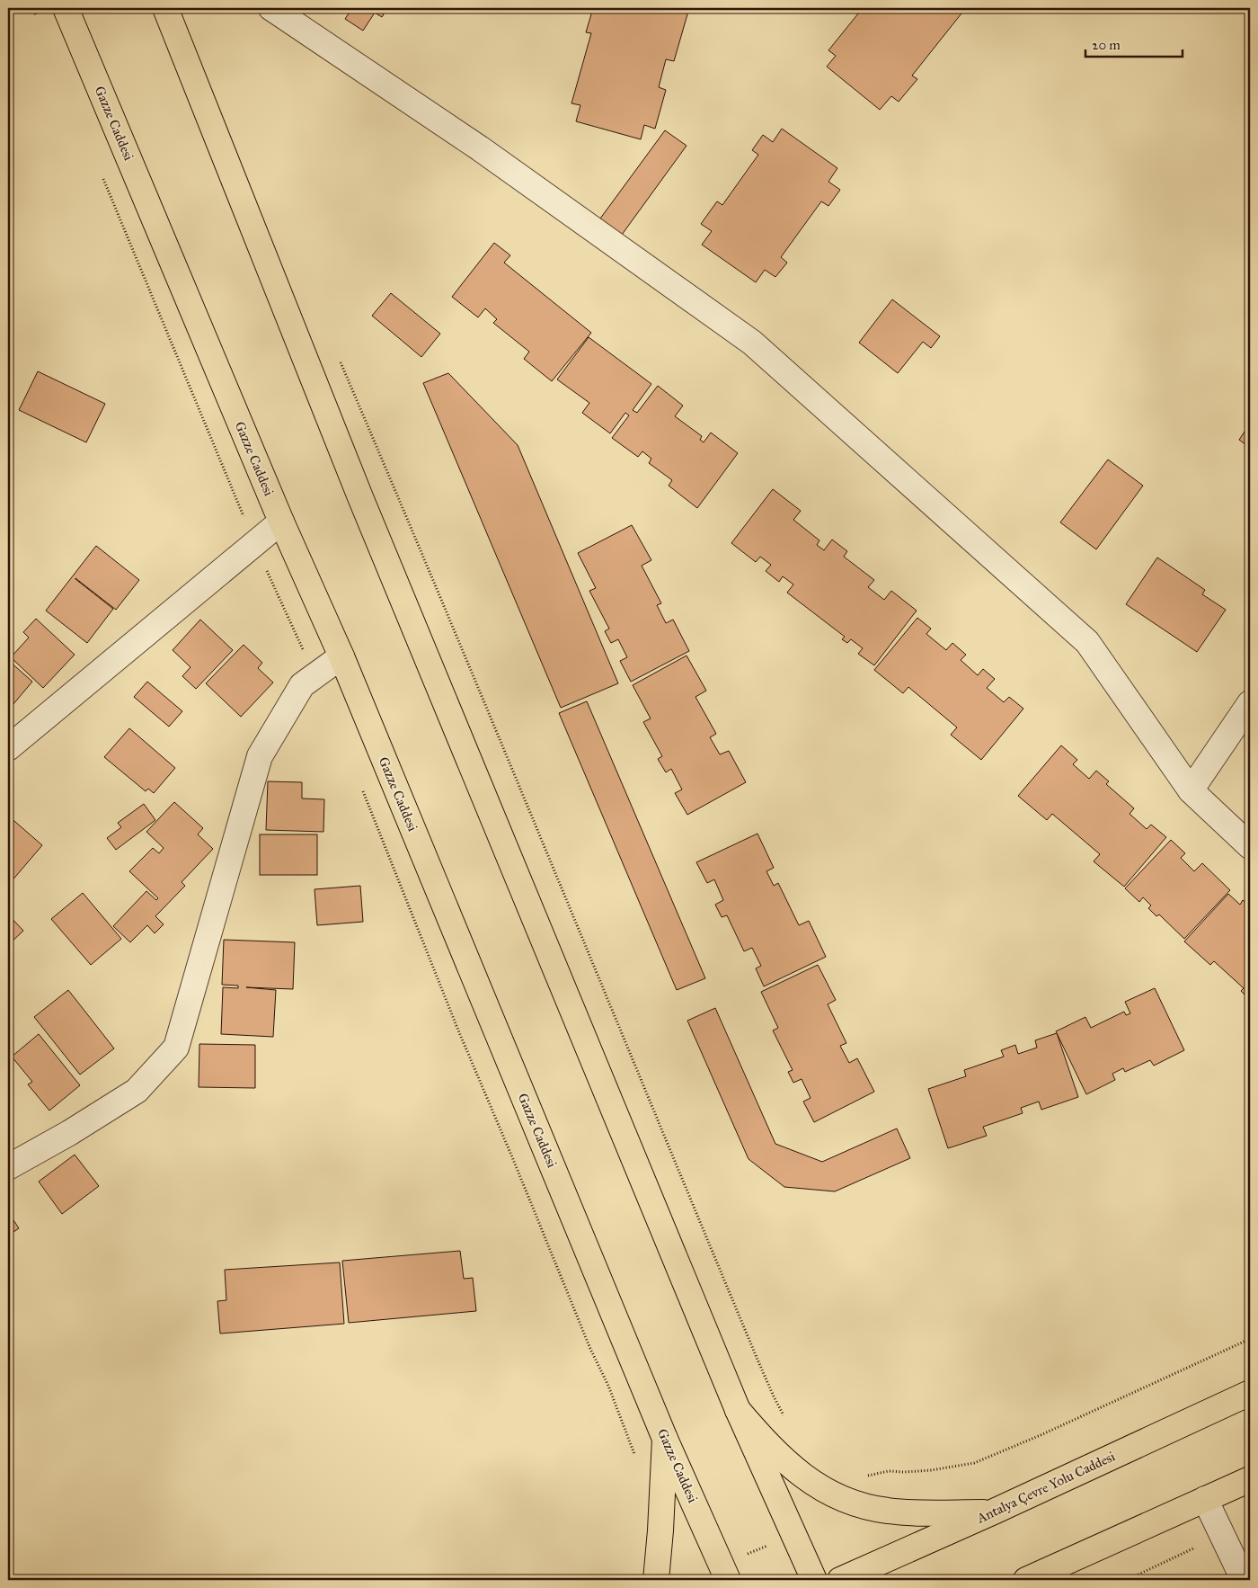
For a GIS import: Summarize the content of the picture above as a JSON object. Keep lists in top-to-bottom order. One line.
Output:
{"streets":{"main road":["Gazze Caddesi","Antalya Çevre Yolu Caddesi"]},"scale_bar":"20 m"}
